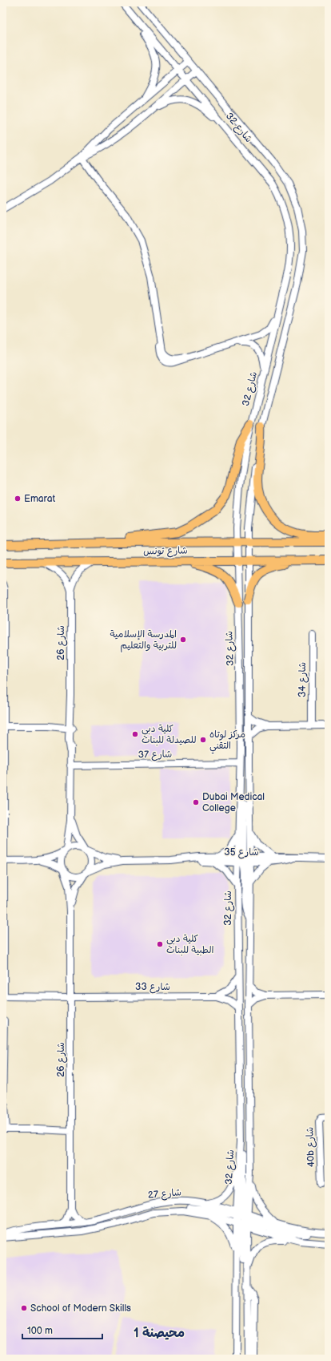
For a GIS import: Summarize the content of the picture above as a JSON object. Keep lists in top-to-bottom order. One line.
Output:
{"streets":{"main road":["شارع تونس"],"street":["شارع 32","شارع 26","شارع 34","شارع 37","شارع 35","شارع 33","40b شارع","شارع 27"]},"crossings":[["شارع 32","شارع تونس"],["شارع 32","شارع 37"],["شارع 32","شارع 35"],["شارع 32","شارع 33"],["شارع 32","شارع 27"],["شارع تونس","شارع 26"],["شارع 26","شارع 37"],["شارع 26","شارع 35"],["شارع 26","شارع 33"],["شارع 26","شارع 27"]],"districts":["محيصنة 1"],"places":["Emarat","المدرسة الإسلامية للتربية والتعليم","كلية دبي للصيدلة للبنات","مركز لوتاه التقني","Dubai Medical College","كلية دبي الطبية للبنات","School of Modern Skills"],"scale_bar":"100 m"}
